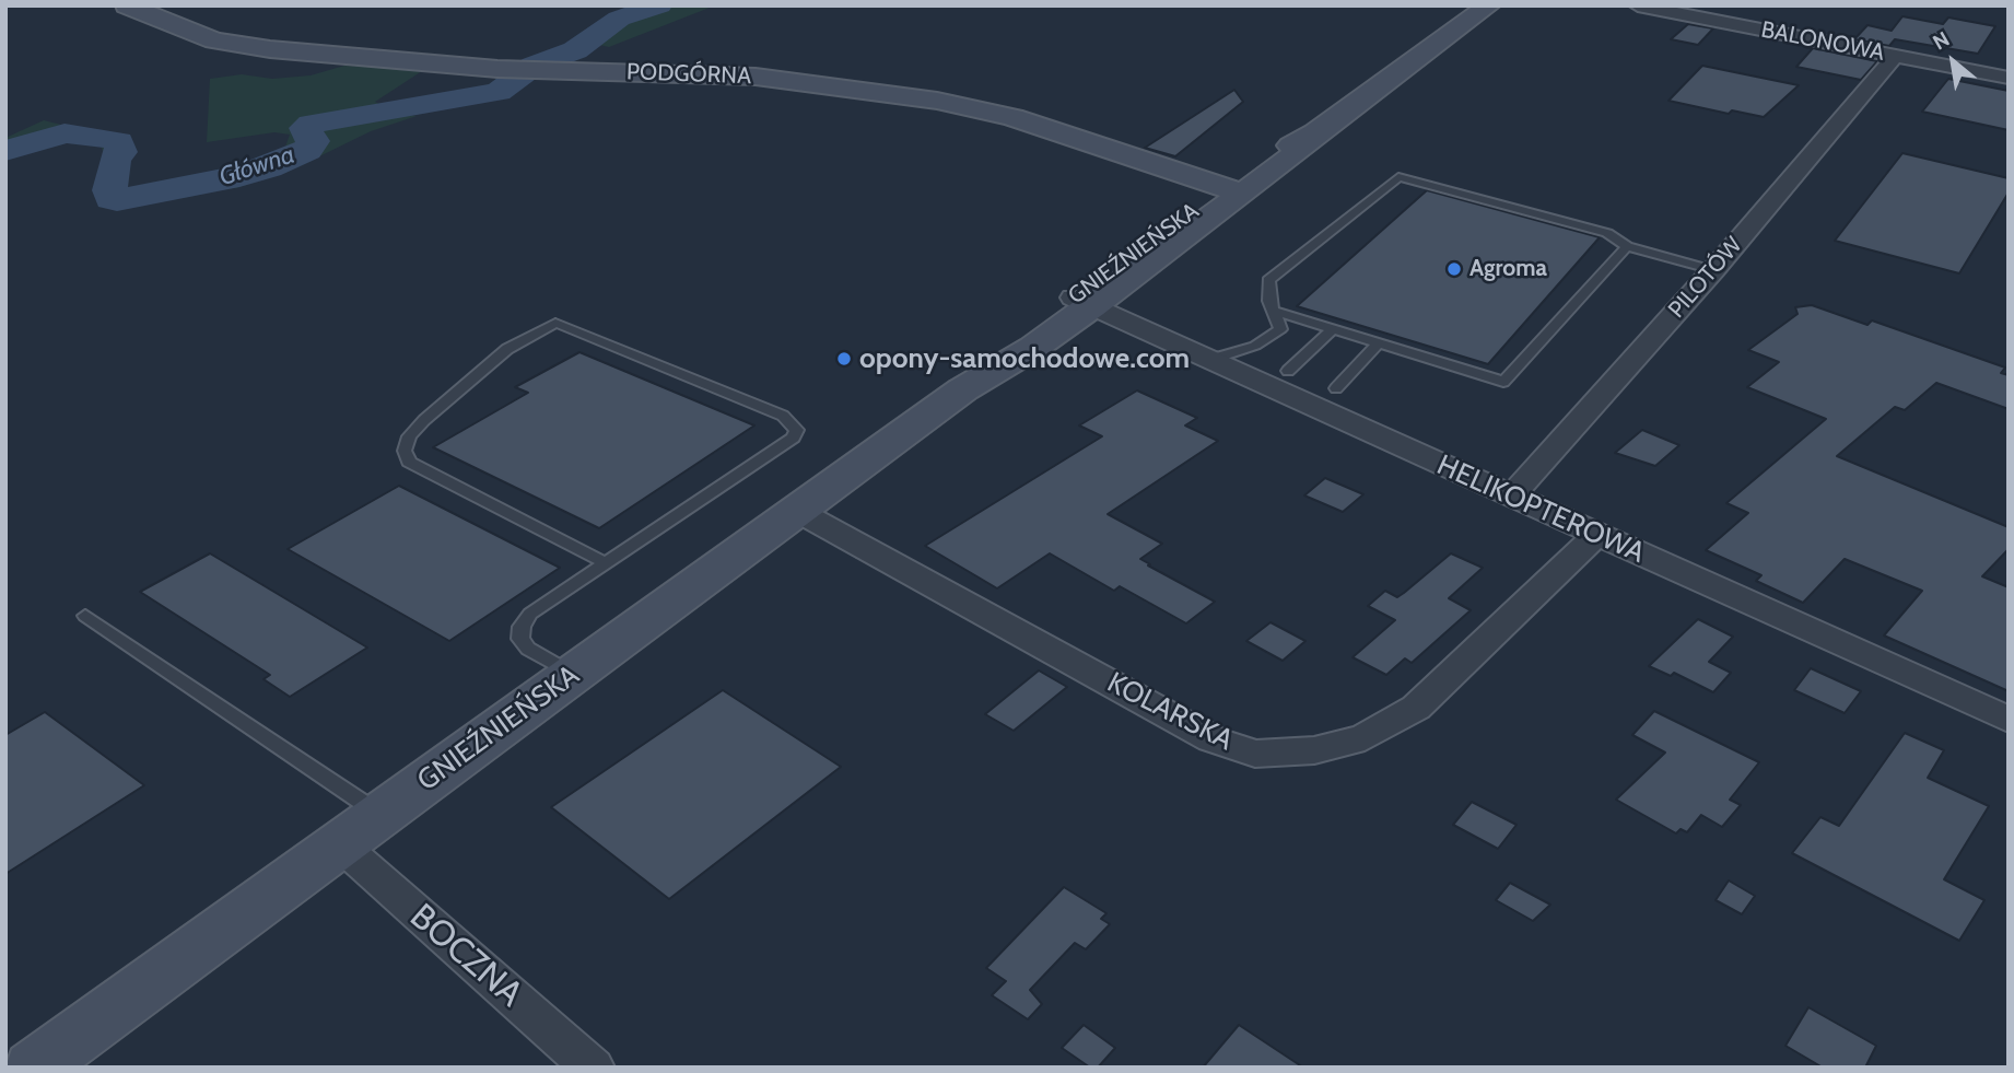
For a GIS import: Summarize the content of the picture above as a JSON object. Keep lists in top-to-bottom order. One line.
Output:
{"streets":{"main road":["PODGÓRNA","GNIEŹNIEŃSKA"],"street":["BALONOWA","PILOTÓW","HELIKOPTEROWA","KOLARSKA","BOCZNA"]},"crossings":[["BALONOWA","PILOTÓW"],["PODGÓRNA","GNIEŹNIEŃSKA"],["GNIEŹNIEŃSKA","HELIKOPTEROWA"],["GNIEŹNIEŃSKA","KOLARSKA"],["GNIEŹNIEŃSKA","BOCZNA"],["PILOTÓW","HELIKOPTEROWA"],["HELIKOPTEROWA","KOLARSKA"]],"water":["Główna"],"places":["Agroma","opony-samochodowe.com"],"north":"top left"}
